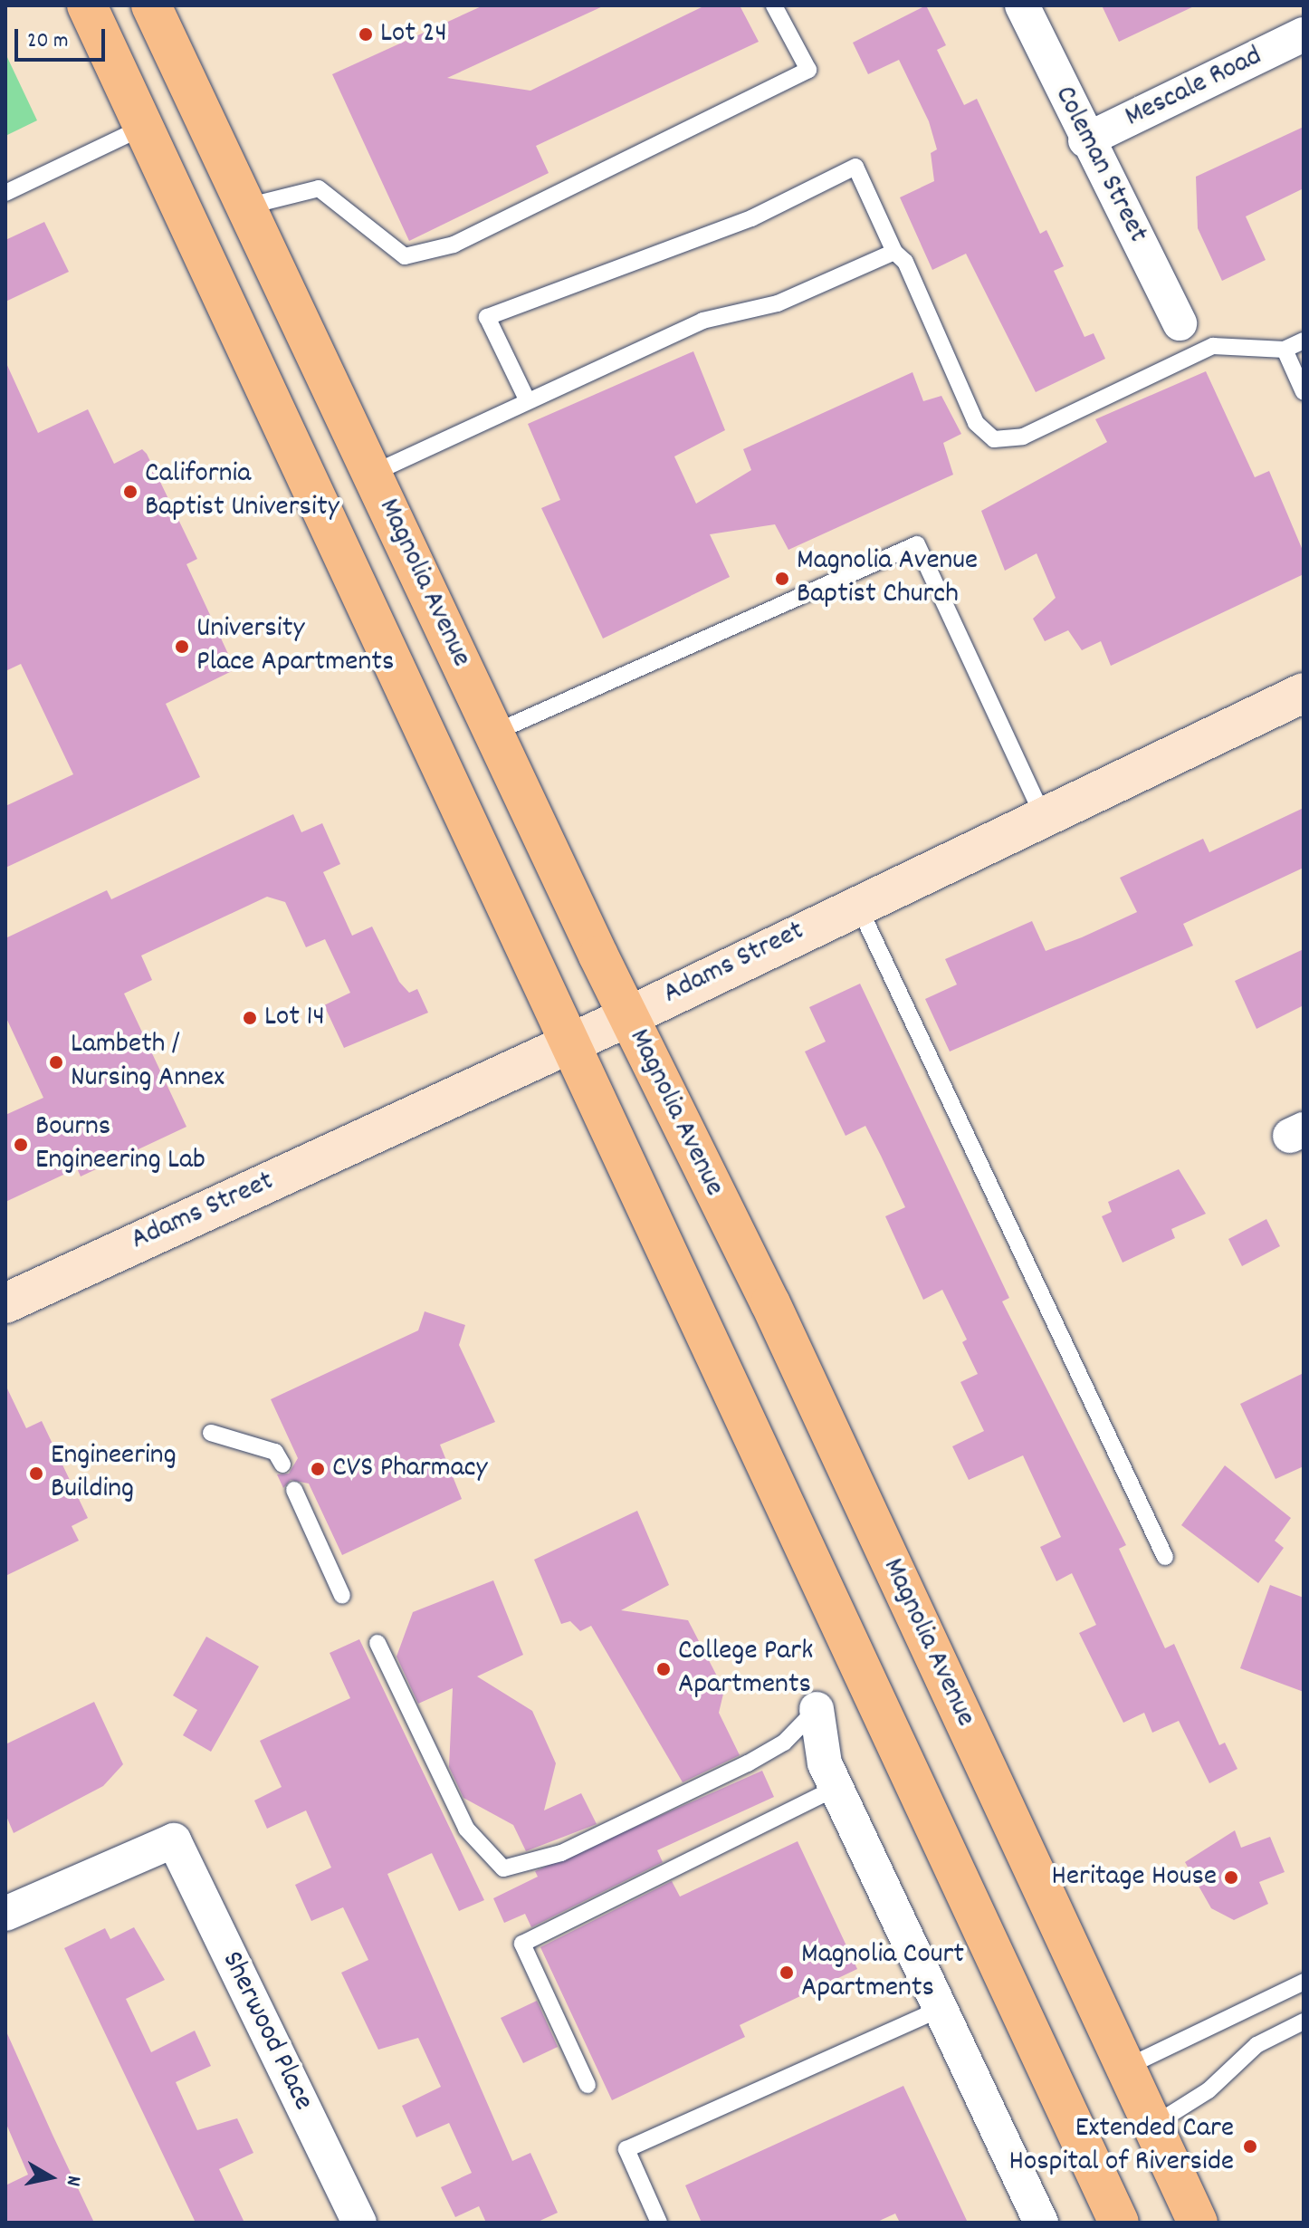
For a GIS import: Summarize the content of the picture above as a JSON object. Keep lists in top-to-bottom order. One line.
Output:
{"streets":{"main road":["Magnolia Avenue","Adams Street"],"street":["Mescale Road","Coleman Street","Sherwood Place"]},"crossings":[["Mescale Road","Coleman Street"],["Magnolia Avenue","Adams Street"]],"places":["Lot 24","California Baptist University","Magnolia Avenue Baptist Church","University Place Apartments","Lot 14","Lambeth / Nursing Annex","Bourns Engineering Lab","CVS Pharmacy","Engineering Building","College Park Apartments","Heritage House","Magnolia Court Apartments","Extended Care Hospital of Riverside"],"scale_bar":"20 m","north":"right"}
